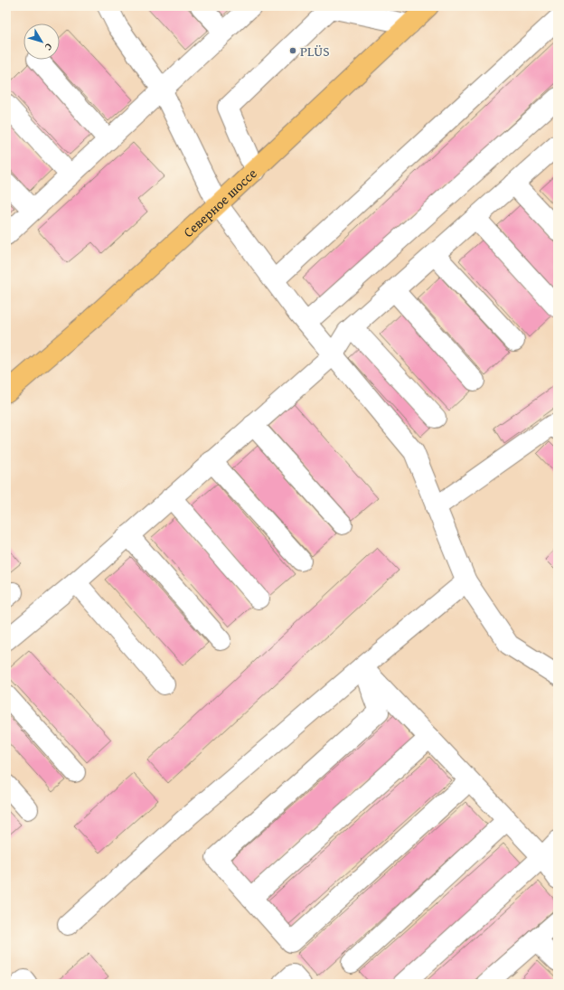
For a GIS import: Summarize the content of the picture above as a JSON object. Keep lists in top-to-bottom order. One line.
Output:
{"streets":{"main road":["Северное шоссе"]},"places":["PLÜS"],"north":"bottom right"}
